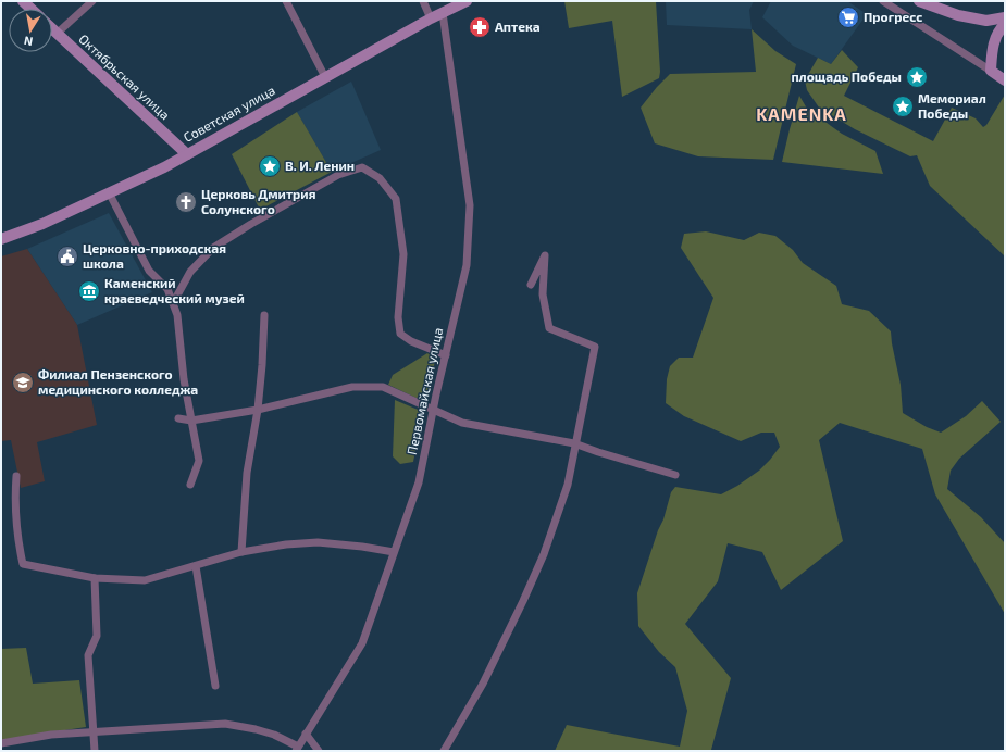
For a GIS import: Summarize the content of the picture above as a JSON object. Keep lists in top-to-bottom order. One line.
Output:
{"streets":{"main road":["Октябрьская улица","Советская улица"],"street":["Первомайская улица"]},"crossings":[["Октябрьская улица","Советская улица"],["Советская улица","Первомайская улица"]],"districts":["KAMENKA"],"places":{"supermarket":["Прогресс"],"pharmacy":["Аптека"],"place":["площадь Победы","Мемориал Победы","В. И. Ленин"],"church":["Церковь Дмитрия Солунского"],"public building":["Церковно-приходская школа"],"museum":["Каменский краеведческий музей"],"school or university":["Филиал Пензенского медицинского колледжа"]},"north":"bottom"}
